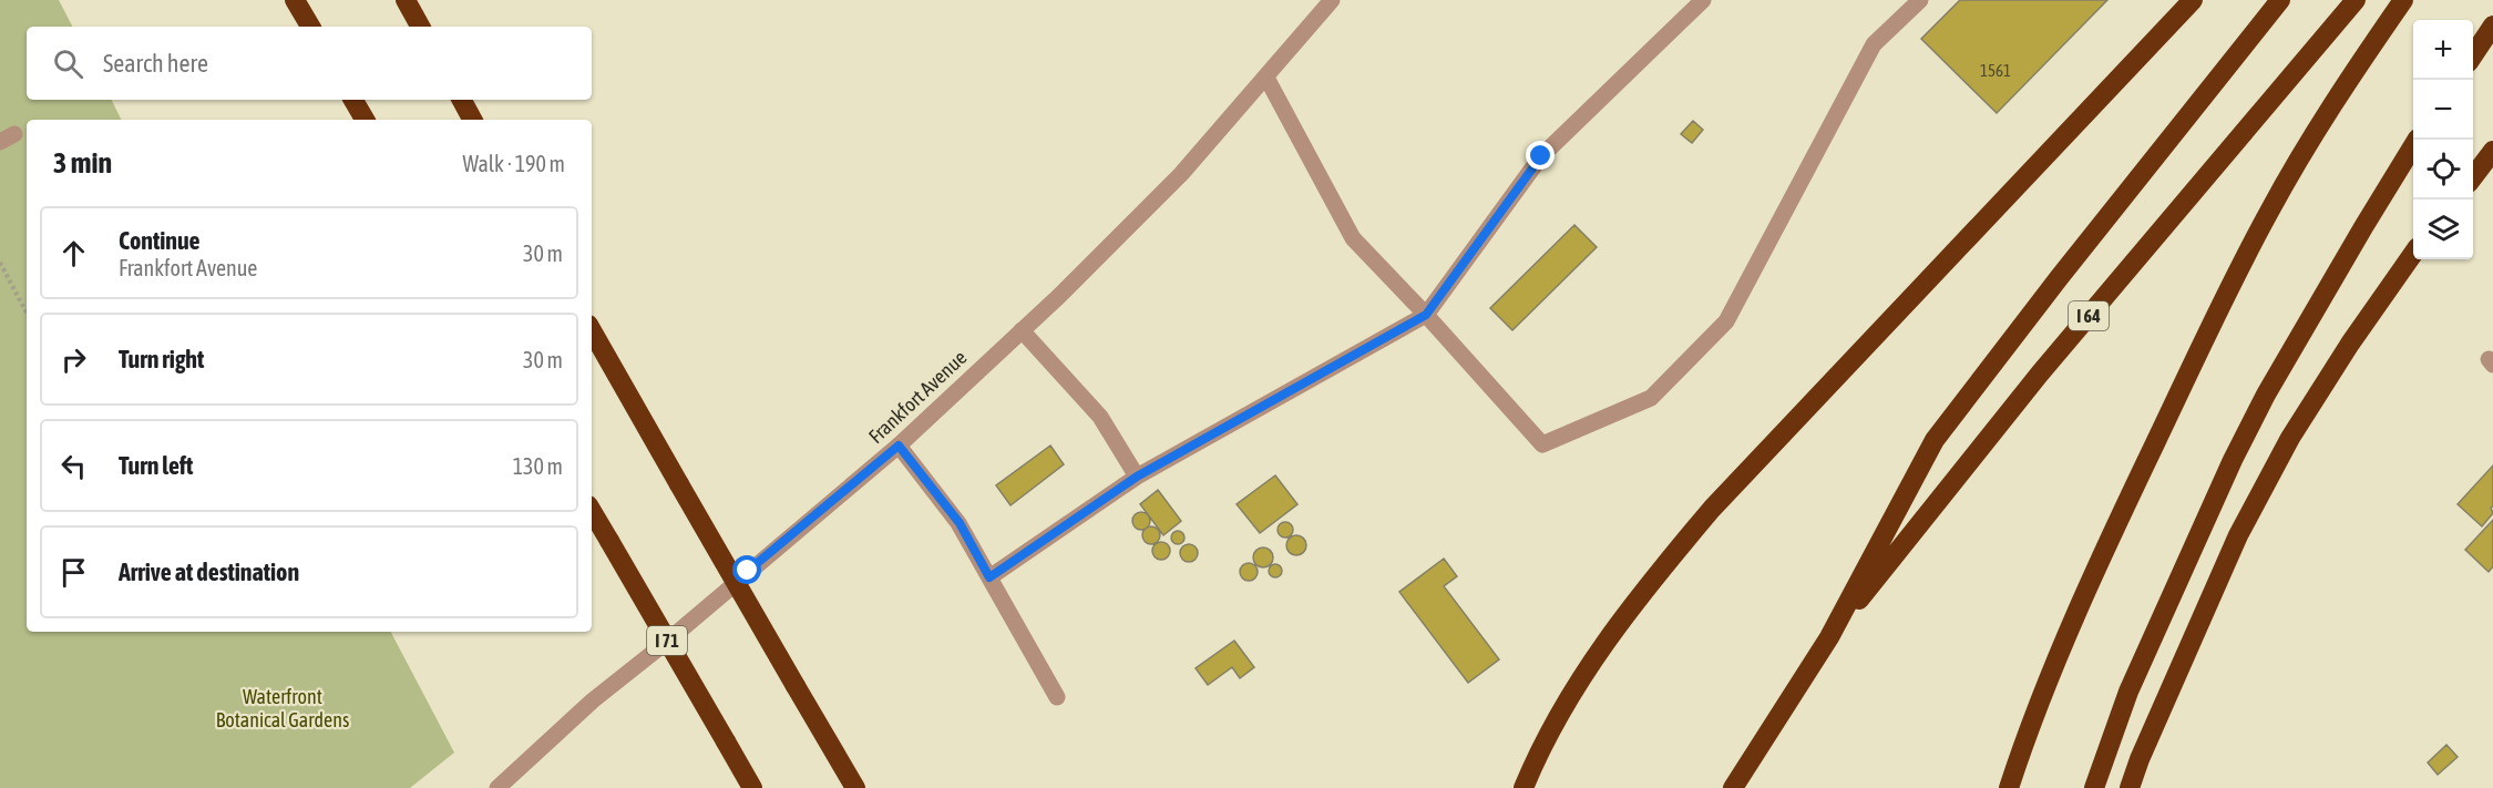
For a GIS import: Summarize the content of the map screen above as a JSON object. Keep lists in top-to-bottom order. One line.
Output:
{"streets":{"highway":["I 64","I 71"],"street":["Frankfort Avenue"]},"parks":["Waterfront Botanical Gardens"],"house_numbers":["1561"],"page":{"map_buttons":["+","−"],"search":"Search here","heading":["3 min","Walk · 190 m"],"list":[["Continue","Frankfort Avenue","30 m"],["Turn right","30 m"],["Turn left","130 m"],"Arrive at destination"]}}
